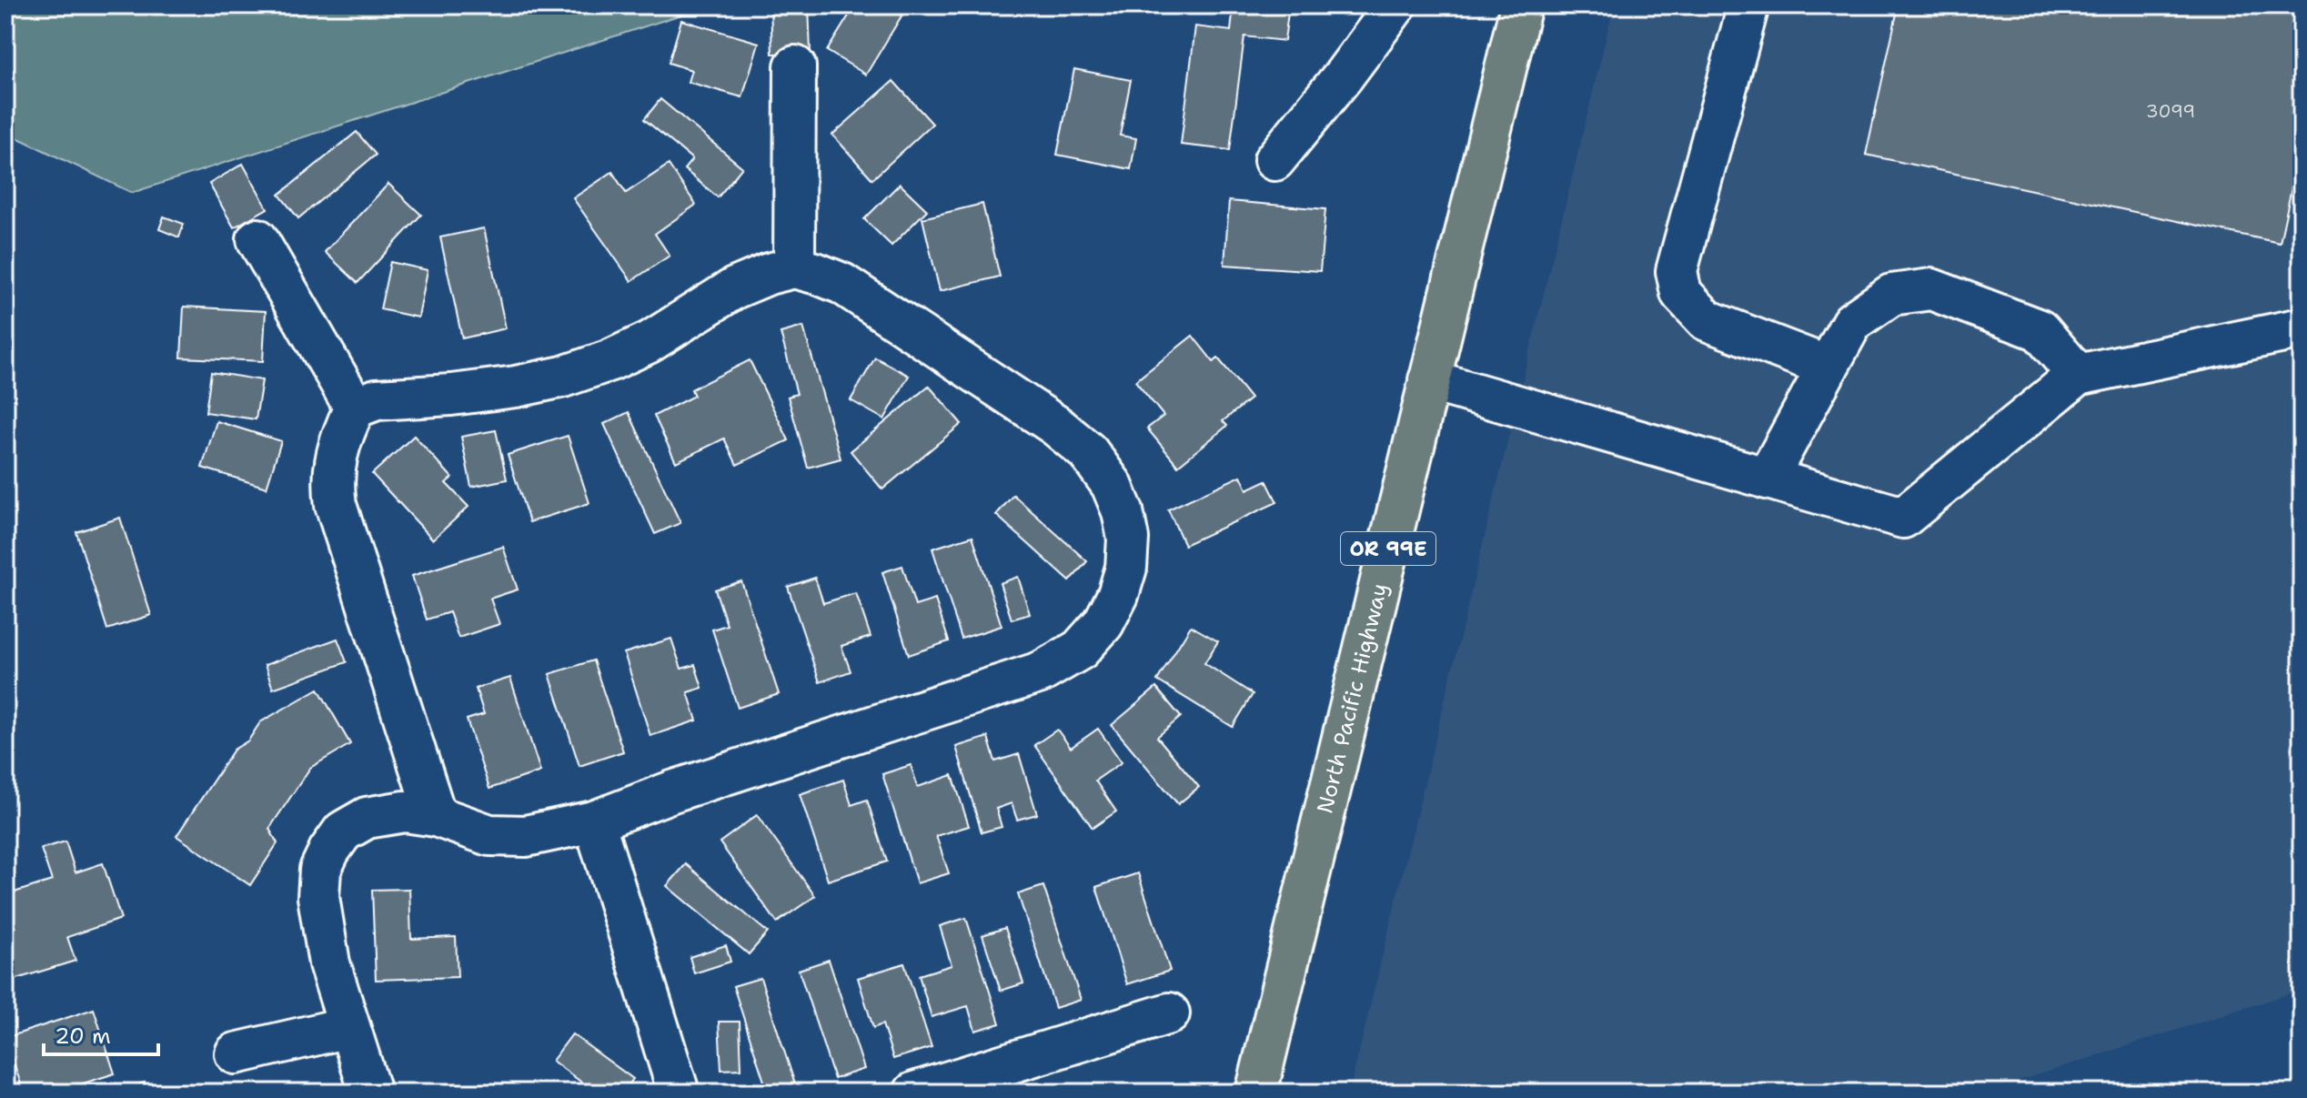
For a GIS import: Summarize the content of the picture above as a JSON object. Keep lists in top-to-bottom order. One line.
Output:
{"streets":{"main road":["OR 99E","North Pacific Highway"]},"house_numbers":["3099"],"scale_bar":"20 m"}
